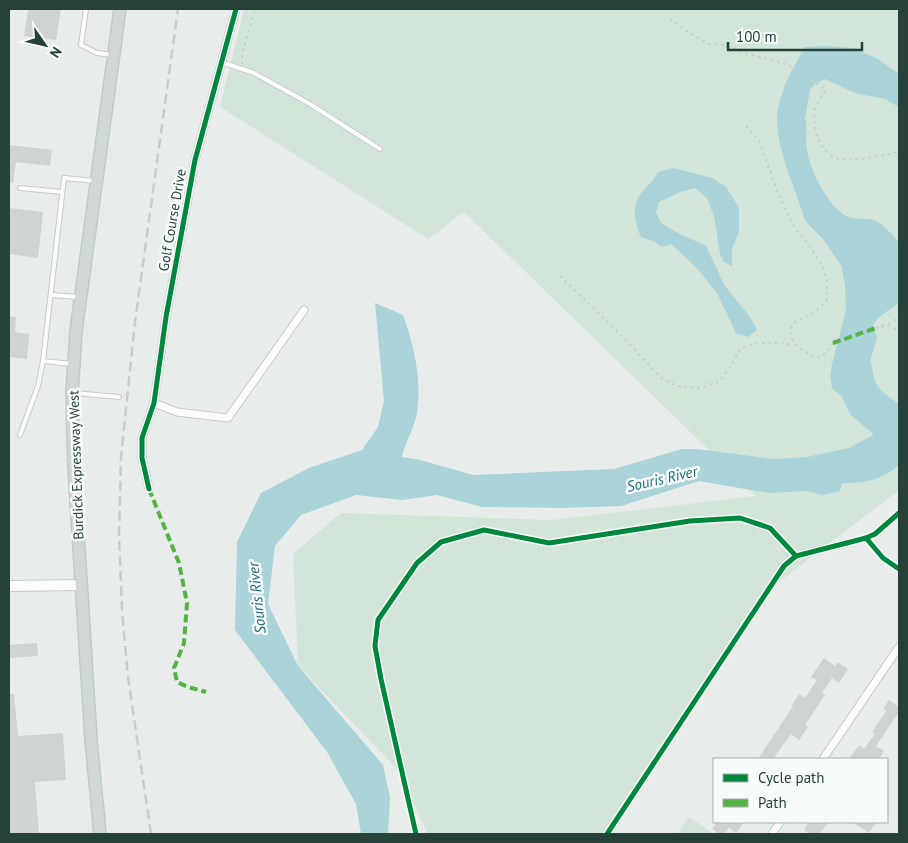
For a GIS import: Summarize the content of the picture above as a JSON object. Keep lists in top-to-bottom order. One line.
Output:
{"streets":{"main road":["Burdick Expressway West"],"street":["Golf Course Drive"]},"water":["Souris River"],"legend":["Cycle path","Path"],"scale_bar":"100 m","north":"bottom right"}
